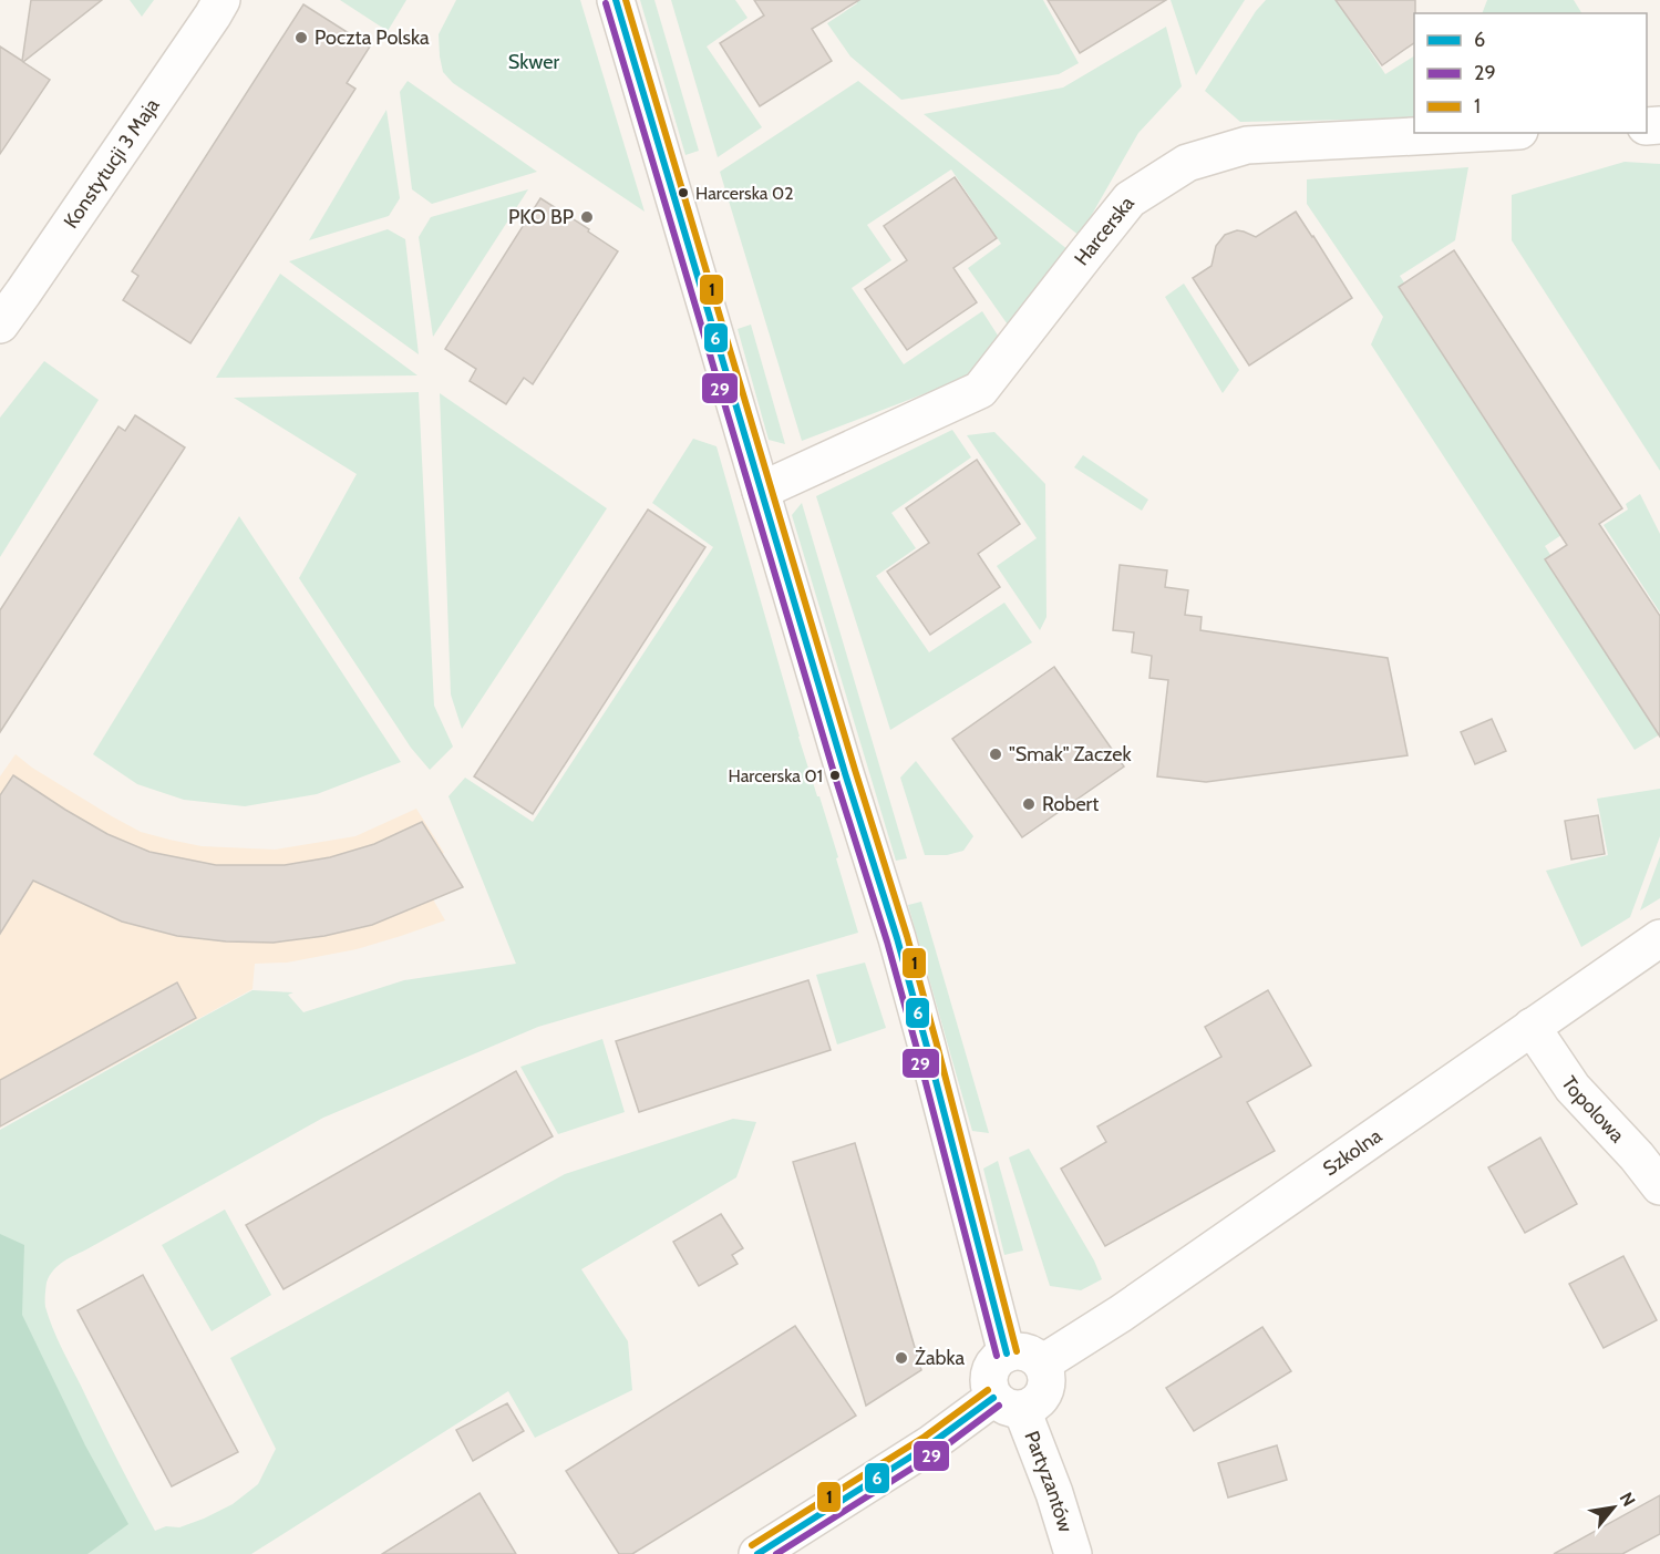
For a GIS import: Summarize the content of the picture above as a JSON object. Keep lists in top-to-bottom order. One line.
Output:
{"streets":{"street":["Konstytucji 3 Maja","Harcerska","Topolowa","Szkolna","Partyzantów"]},"crossings":[["Topolowa","Szkolna"],["Szkolna","Partyzantów"]],"parks":["Skwer"],"places":["Poczta Polska","Harcerska 02","PKO BP","\"Smak\" Zaczek","Harcerska 01","Robert","Żabka"],"lines":["transit line 6","transit line 1","transit line 29"],"legend":["6","29","1"],"north":"top right"}
